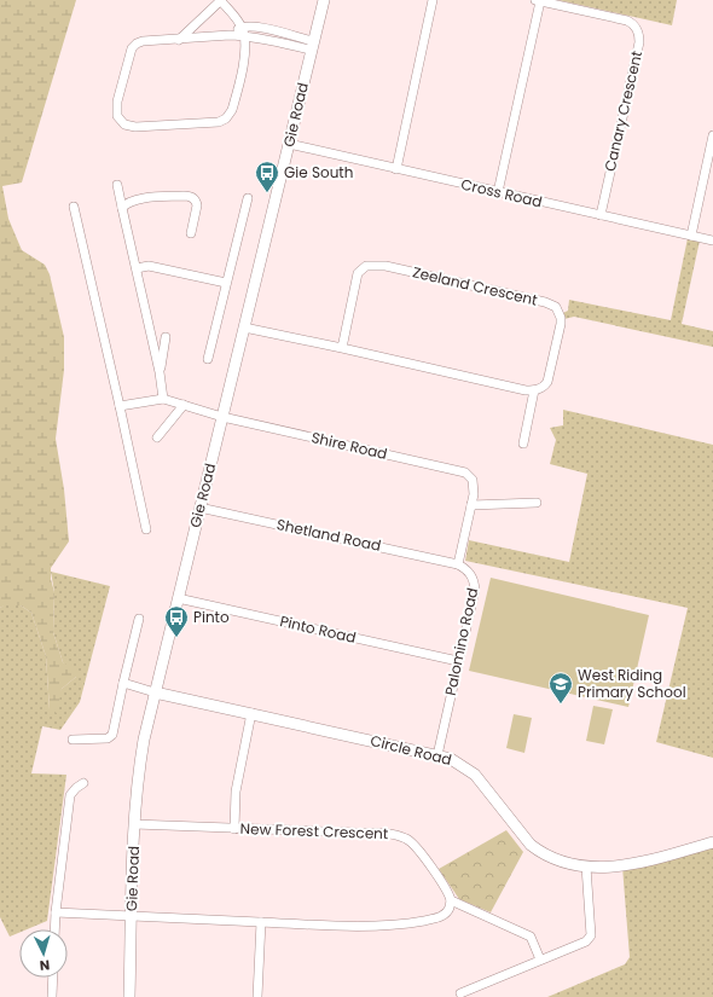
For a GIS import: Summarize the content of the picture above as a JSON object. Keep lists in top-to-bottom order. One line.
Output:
{"streets":{"street":["Canary Crescent","Gie Road","Cross Road","Zeeland Crescent","Shire Road","Shetland Road","Pinto Road","Palomino Road","Circle Road","New Forest Crescent"]},"crossings":[["Canary Crescent","Cross Road"],["Gie Road","Cross Road"],["Gie Road","Shire Road"],["Gie Road","Shetland Road"],["Gie Road","Pinto Road"],["Gie Road","Circle Road"],["Gie Road","New Forest Crescent"],["Shetland Road","Palomino Road"],["Pinto Road","Palomino Road"],["Palomino Road","Circle Road"]],"places":{"bus stop":["Gie South","Pinto"],"school or university":["West Riding Primary School"]},"north":"bottom"}
